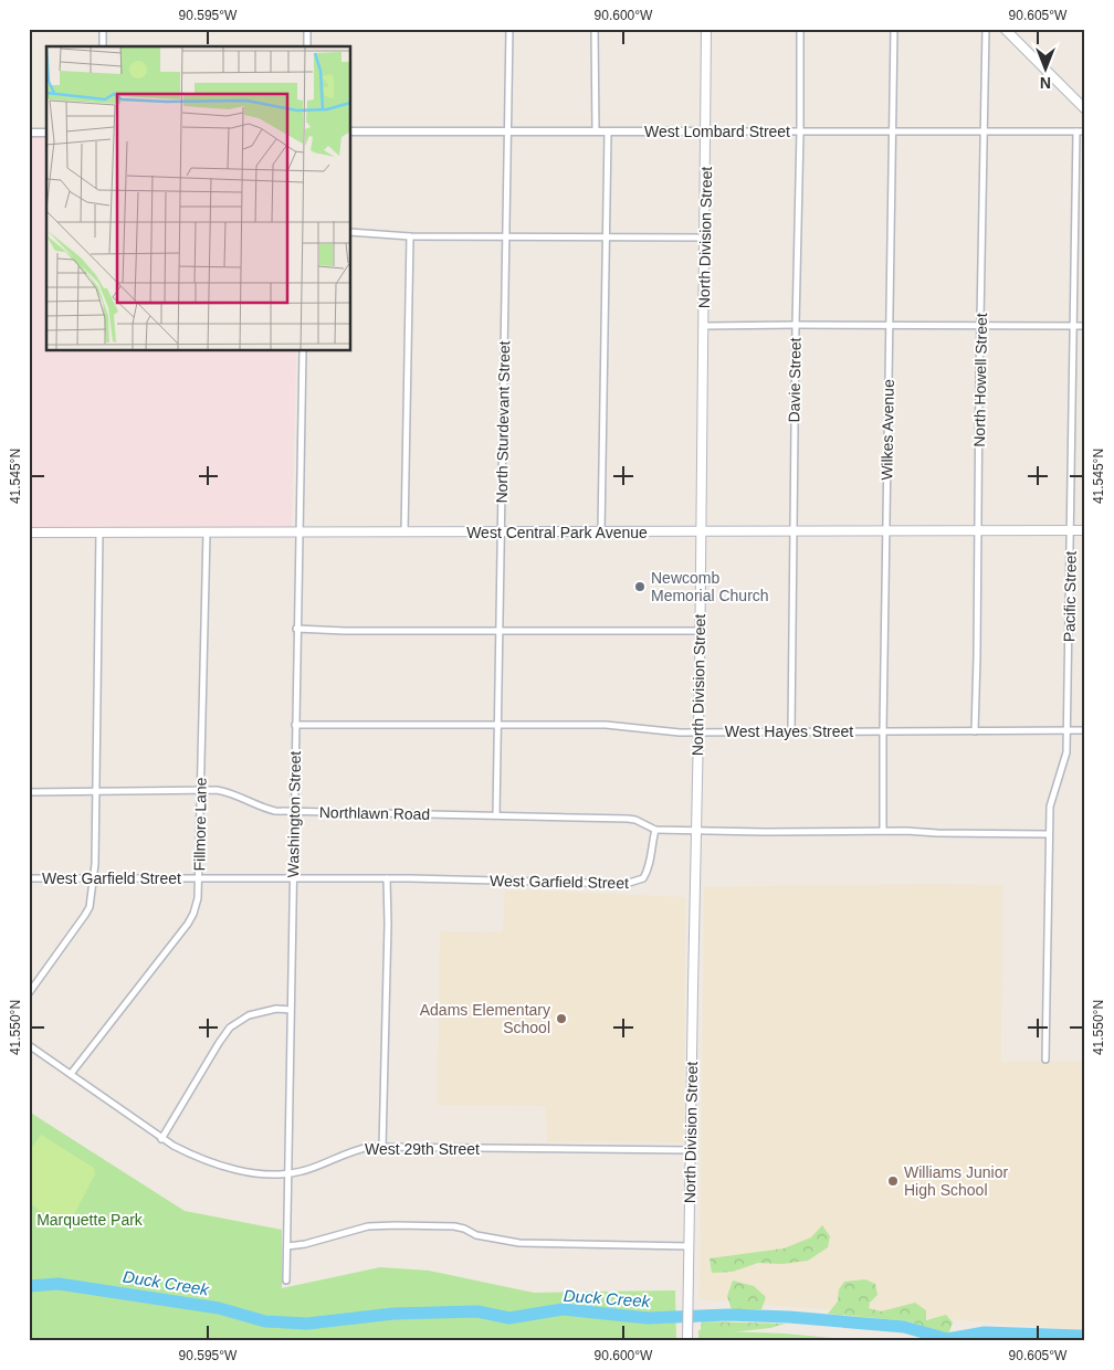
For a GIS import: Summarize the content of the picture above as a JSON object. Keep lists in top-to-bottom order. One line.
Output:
{"streets":{"main road":["North Division Street","West Central Park Avenue"],"street":["West Lombard Street","Davie Street","North Howell Street","North Sturdevant Street","Wilkes Avenue","Pacific Street","West Hayes Street","Northlawn Road","Washington Street","Fillmore Lane","West Garfield Street","West 29th Street"]},"crossings":[["West Lombard Street","North Division Street"],["West Lombard Street","Davie Street"],["West Lombard Street","North Howell Street"],["West Lombard Street","North Sturdevant Street"],["West Lombard Street","Wilkes Avenue"],["West Lombard Street","Pacific Street"],["North Division Street","West Central Park Avenue"],["North Division Street","West Hayes Street"],["North Division Street","West 29th Street"],["Davie Street","West Central Park Avenue"],["Davie Street","West Hayes Street"],["North Howell Street","West Central Park Avenue"],["North Howell Street","West Hayes Street"],["North Sturdevant Street","West Central Park Avenue"],["North Sturdevant Street","West Hayes Street"],["North Sturdevant Street","Northlawn Road"],["Wilkes Avenue","West Central Park Avenue"],["Wilkes Avenue","West Hayes Street"],["West Central Park Avenue","Pacific Street"],["West Central Park Avenue","Washington Street"],["West Central Park Avenue","Fillmore Lane"],["Pacific Street","West Hayes Street"],["West Hayes Street","Washington Street"],["Northlawn Road","Washington Street"],["Northlawn Road","Fillmore Lane"],["Northlawn Road","West Garfield Street"],["Washington Street","West Garfield Street"],["Washington Street","West 29th Street"],["Fillmore Lane","West Garfield Street"],["Fillmore Lane","West 29th Street"]],"water":["Duck Creek"],"parks":["Marquette Park"],"places":["Newcomb Memorial Church","Adams Elementary School","Williams Junior High School"],"north":"bottom","coordinates":["90.595°W","90.600°W","90.605°W","41.545°N","41.550°N"]}
